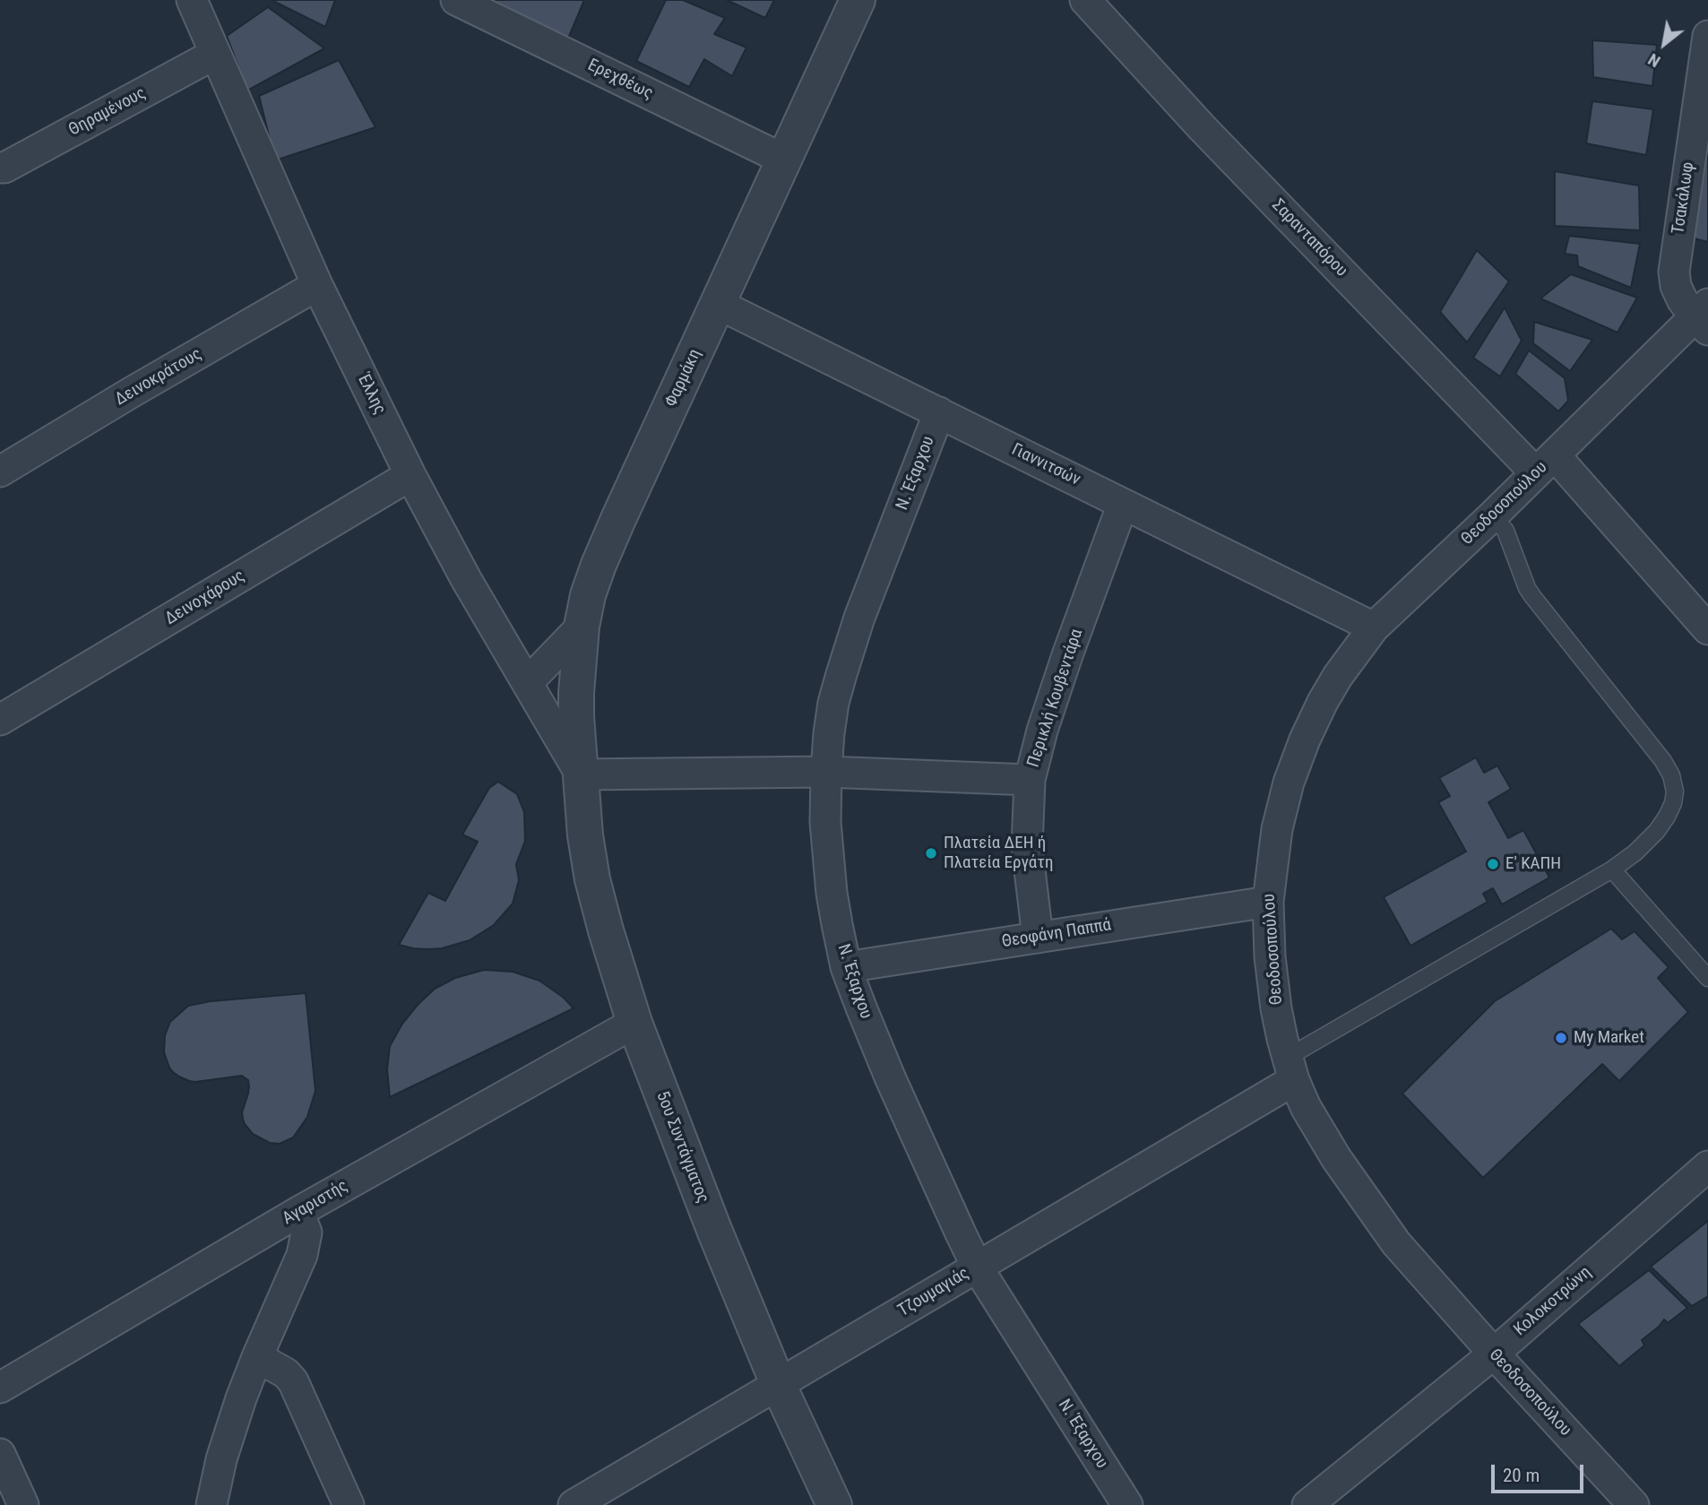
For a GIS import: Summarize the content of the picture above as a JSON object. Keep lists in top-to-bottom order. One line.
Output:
{"streets":{"street":["Ερεχθέως","Θηραμένους","Τσακάλωφ","Σαρανταπόρου","Δεινοκράτους","Φαρμάκη","Έλλης","Γιαννιτσών","Ν. Έξαρχου","Θεοδοσοπούλου","Δεινοχάρους","Περικλή Κουβεντάρα","Θεοφάνη Παππά","5ου Συντάγματος","Αγαριστής","Τζουμαγιάς","Κολοκοτρώνη"]},"crossings":[["Ερεχθέως","Φαρμάκη"],["Θηραμένους","Έλλης"],["Τσακάλωφ","Θεοδοσοπούλου"],["Σαρανταπόρου","Θεοδοσοπούλου"],["Δεινοκράτους","Έλλης"],["Φαρμάκη","Έλλης"],["Φαρμάκη","Γιαννιτσών"],["Φαρμάκη","5ου Συντάγματος"],["Έλλης","Δεινοχάρους"],["Έλλης","5ου Συντάγματος"],["Γιαννιτσών","Ν. Έξαρχου"],["Γιαννιτσών","Θεοδοσοπούλου"],["Γιαννιτσών","Περικλή Κουβεντάρα"],["Ν. Έξαρχου","Θεοφάνη Παππά"],["Ν. Έξαρχου","Τζουμαγιάς"],["Θεοδοσοπούλου","Θεοφάνη Παππά"],["Θεοδοσοπούλου","Τζουμαγιάς"],["Θεοδοσοπούλου","Κολοκοτρώνη"],["Περικλή Κουβεντάρα","Θεοφάνη Παππά"],["5ου Συντάγματος","Αγαριστής"],["5ου Συντάγματος","Τζουμαγιάς"]],"places":["Πλατεία ΔΕΗ ή Πλατεία Εργάτη","Ε' ΚΑΠΗ","My Market"],"scale_bar":"20 m","north":"bottom left"}
